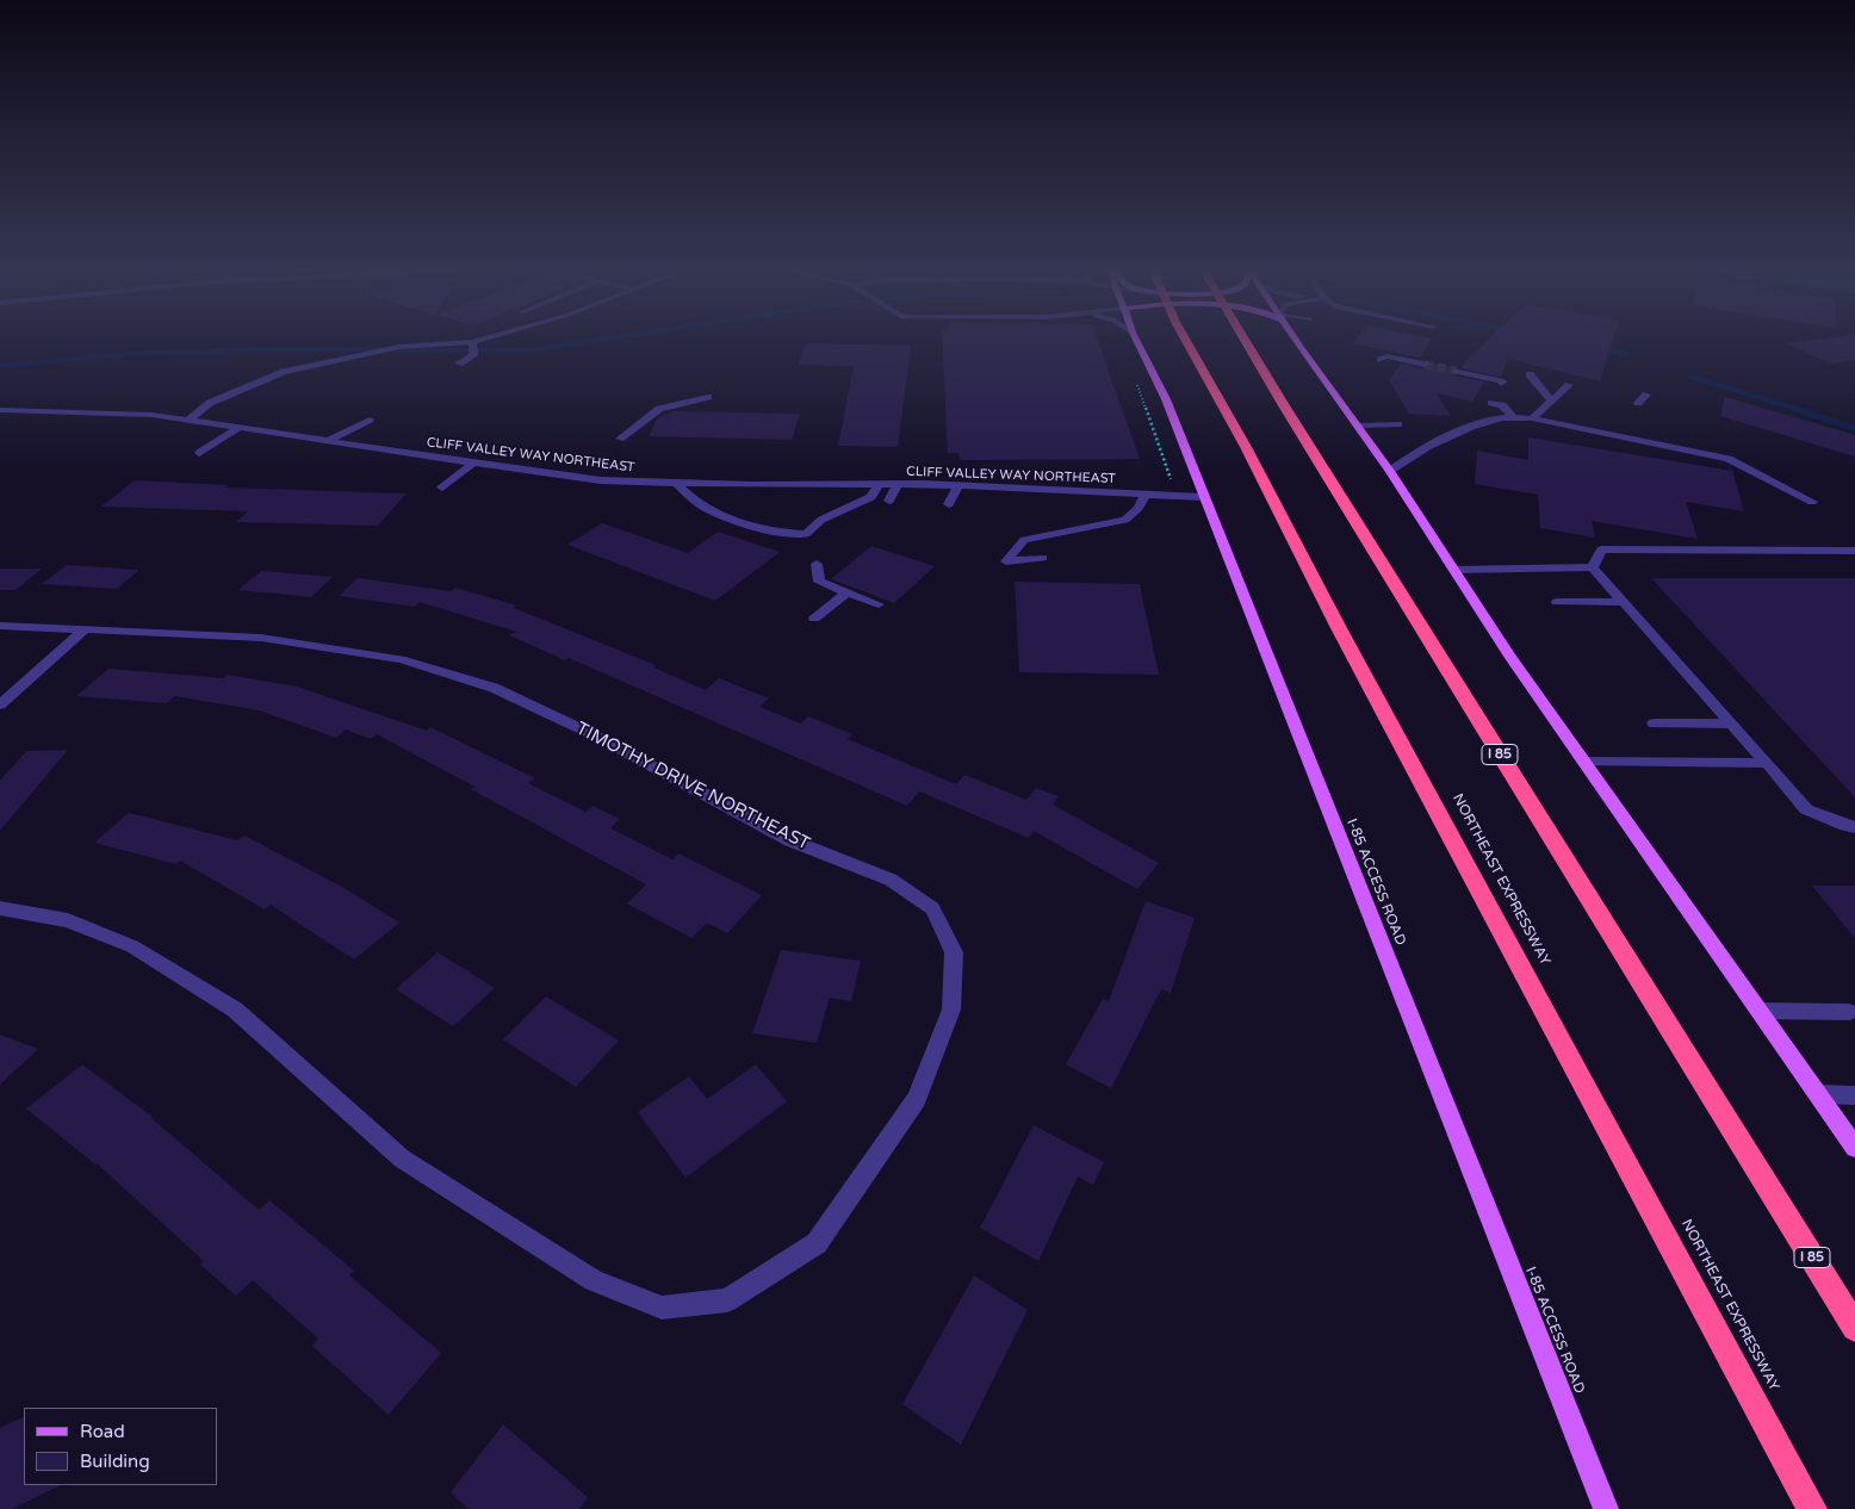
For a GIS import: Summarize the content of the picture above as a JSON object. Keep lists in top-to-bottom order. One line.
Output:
{"streets":{"highway":["I 85","NORTHEAST EXPRESSWAY"],"main road":["I-85 ACCESS ROAD"],"street":["CLIFF VALLEY WAY NORTHEAST","TIMOTHY DRIVE NORTHEAST"]},"crossings":[["CLIFF VALLEY WAY NORTHEAST","I-85 ACCESS ROAD"]],"legend":["Road","Building"]}
